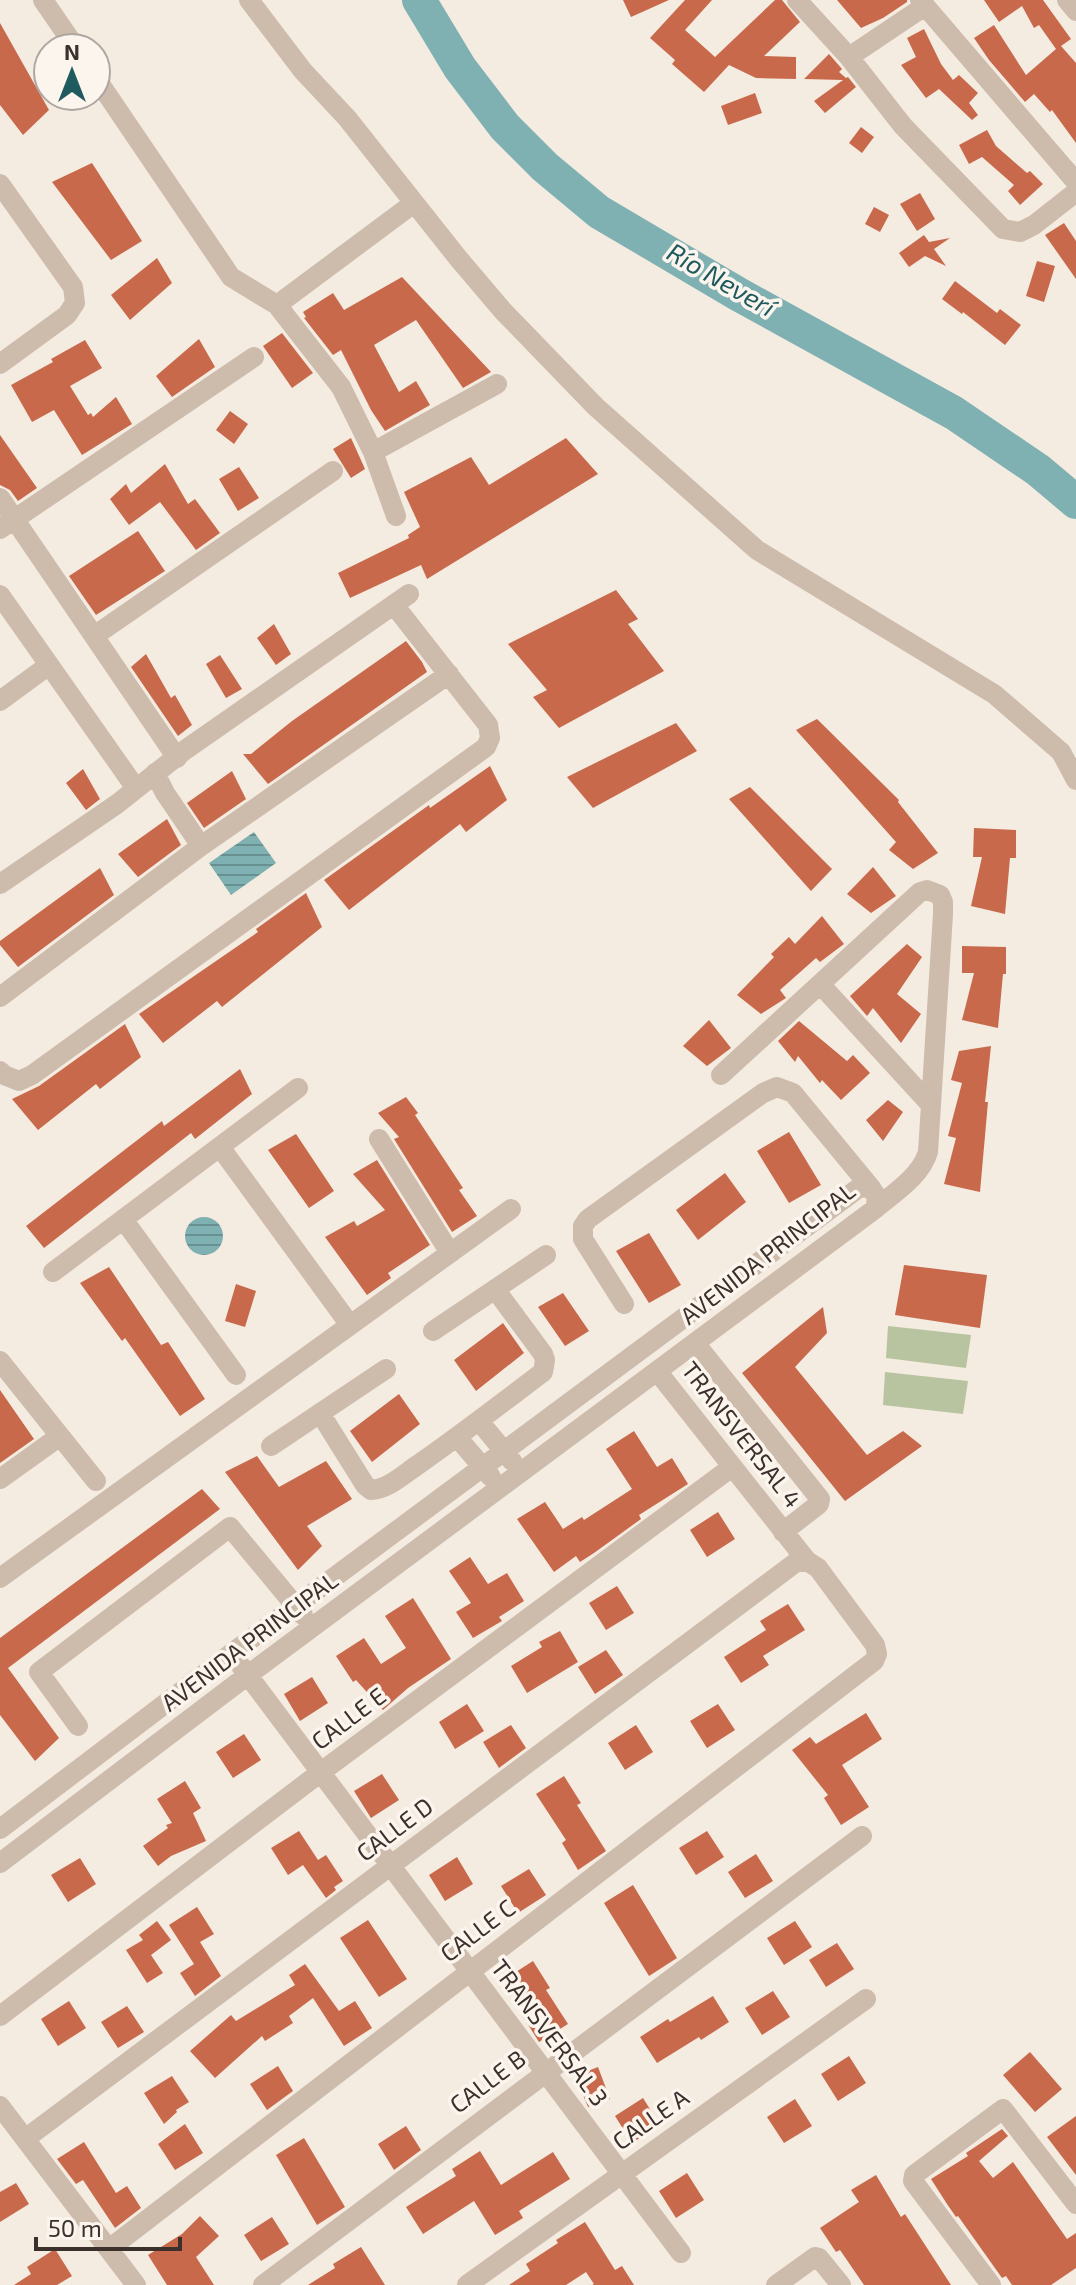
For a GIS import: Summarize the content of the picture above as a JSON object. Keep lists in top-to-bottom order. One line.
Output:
{"streets":{"street":["AVENIDA PRINCIPAL","TRANSVERSAL 4","CALLE E","CALLE D","CALLE C","TRANSVERSAL 3","CALLE B","CALLE A"]},"crossings":[["AVENIDA PRINCIPAL","TRANSVERSAL 4"],["AVENIDA PRINCIPAL","TRANSVERSAL 3"],["TRANSVERSAL 4","CALLE E"],["TRANSVERSAL 4","CALLE D"],["TRANSVERSAL 4","CALLE C"],["CALLE E","TRANSVERSAL 3"],["CALLE D","TRANSVERSAL 3"],["CALLE C","TRANSVERSAL 3"],["TRANSVERSAL 3","CALLE B"],["TRANSVERSAL 3","CALLE A"]],"water":["Río Neverí"],"scale_bar":"50 m","north":"top"}
